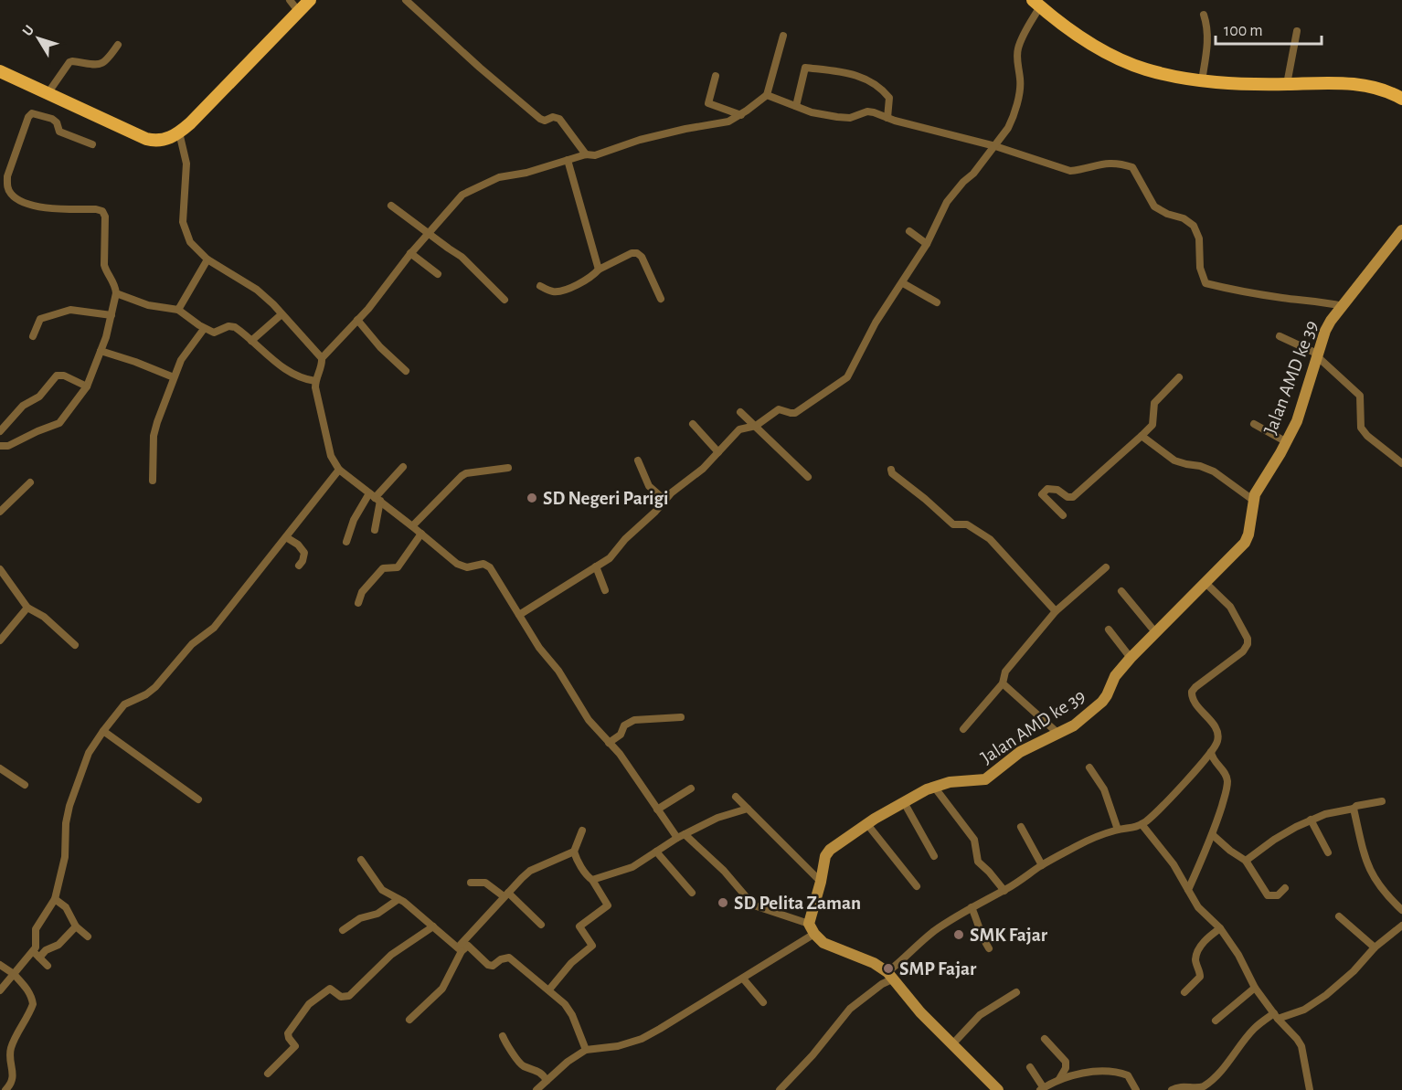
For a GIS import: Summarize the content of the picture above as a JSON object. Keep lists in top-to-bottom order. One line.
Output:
{"streets":{"street":["Jalan AMD ke 39"]},"places":["SD Negeri Parigi","SD Pelita Zaman","SMK Fajar","SMP Fajar"],"scale_bar":"100 m","north":"top left"}
